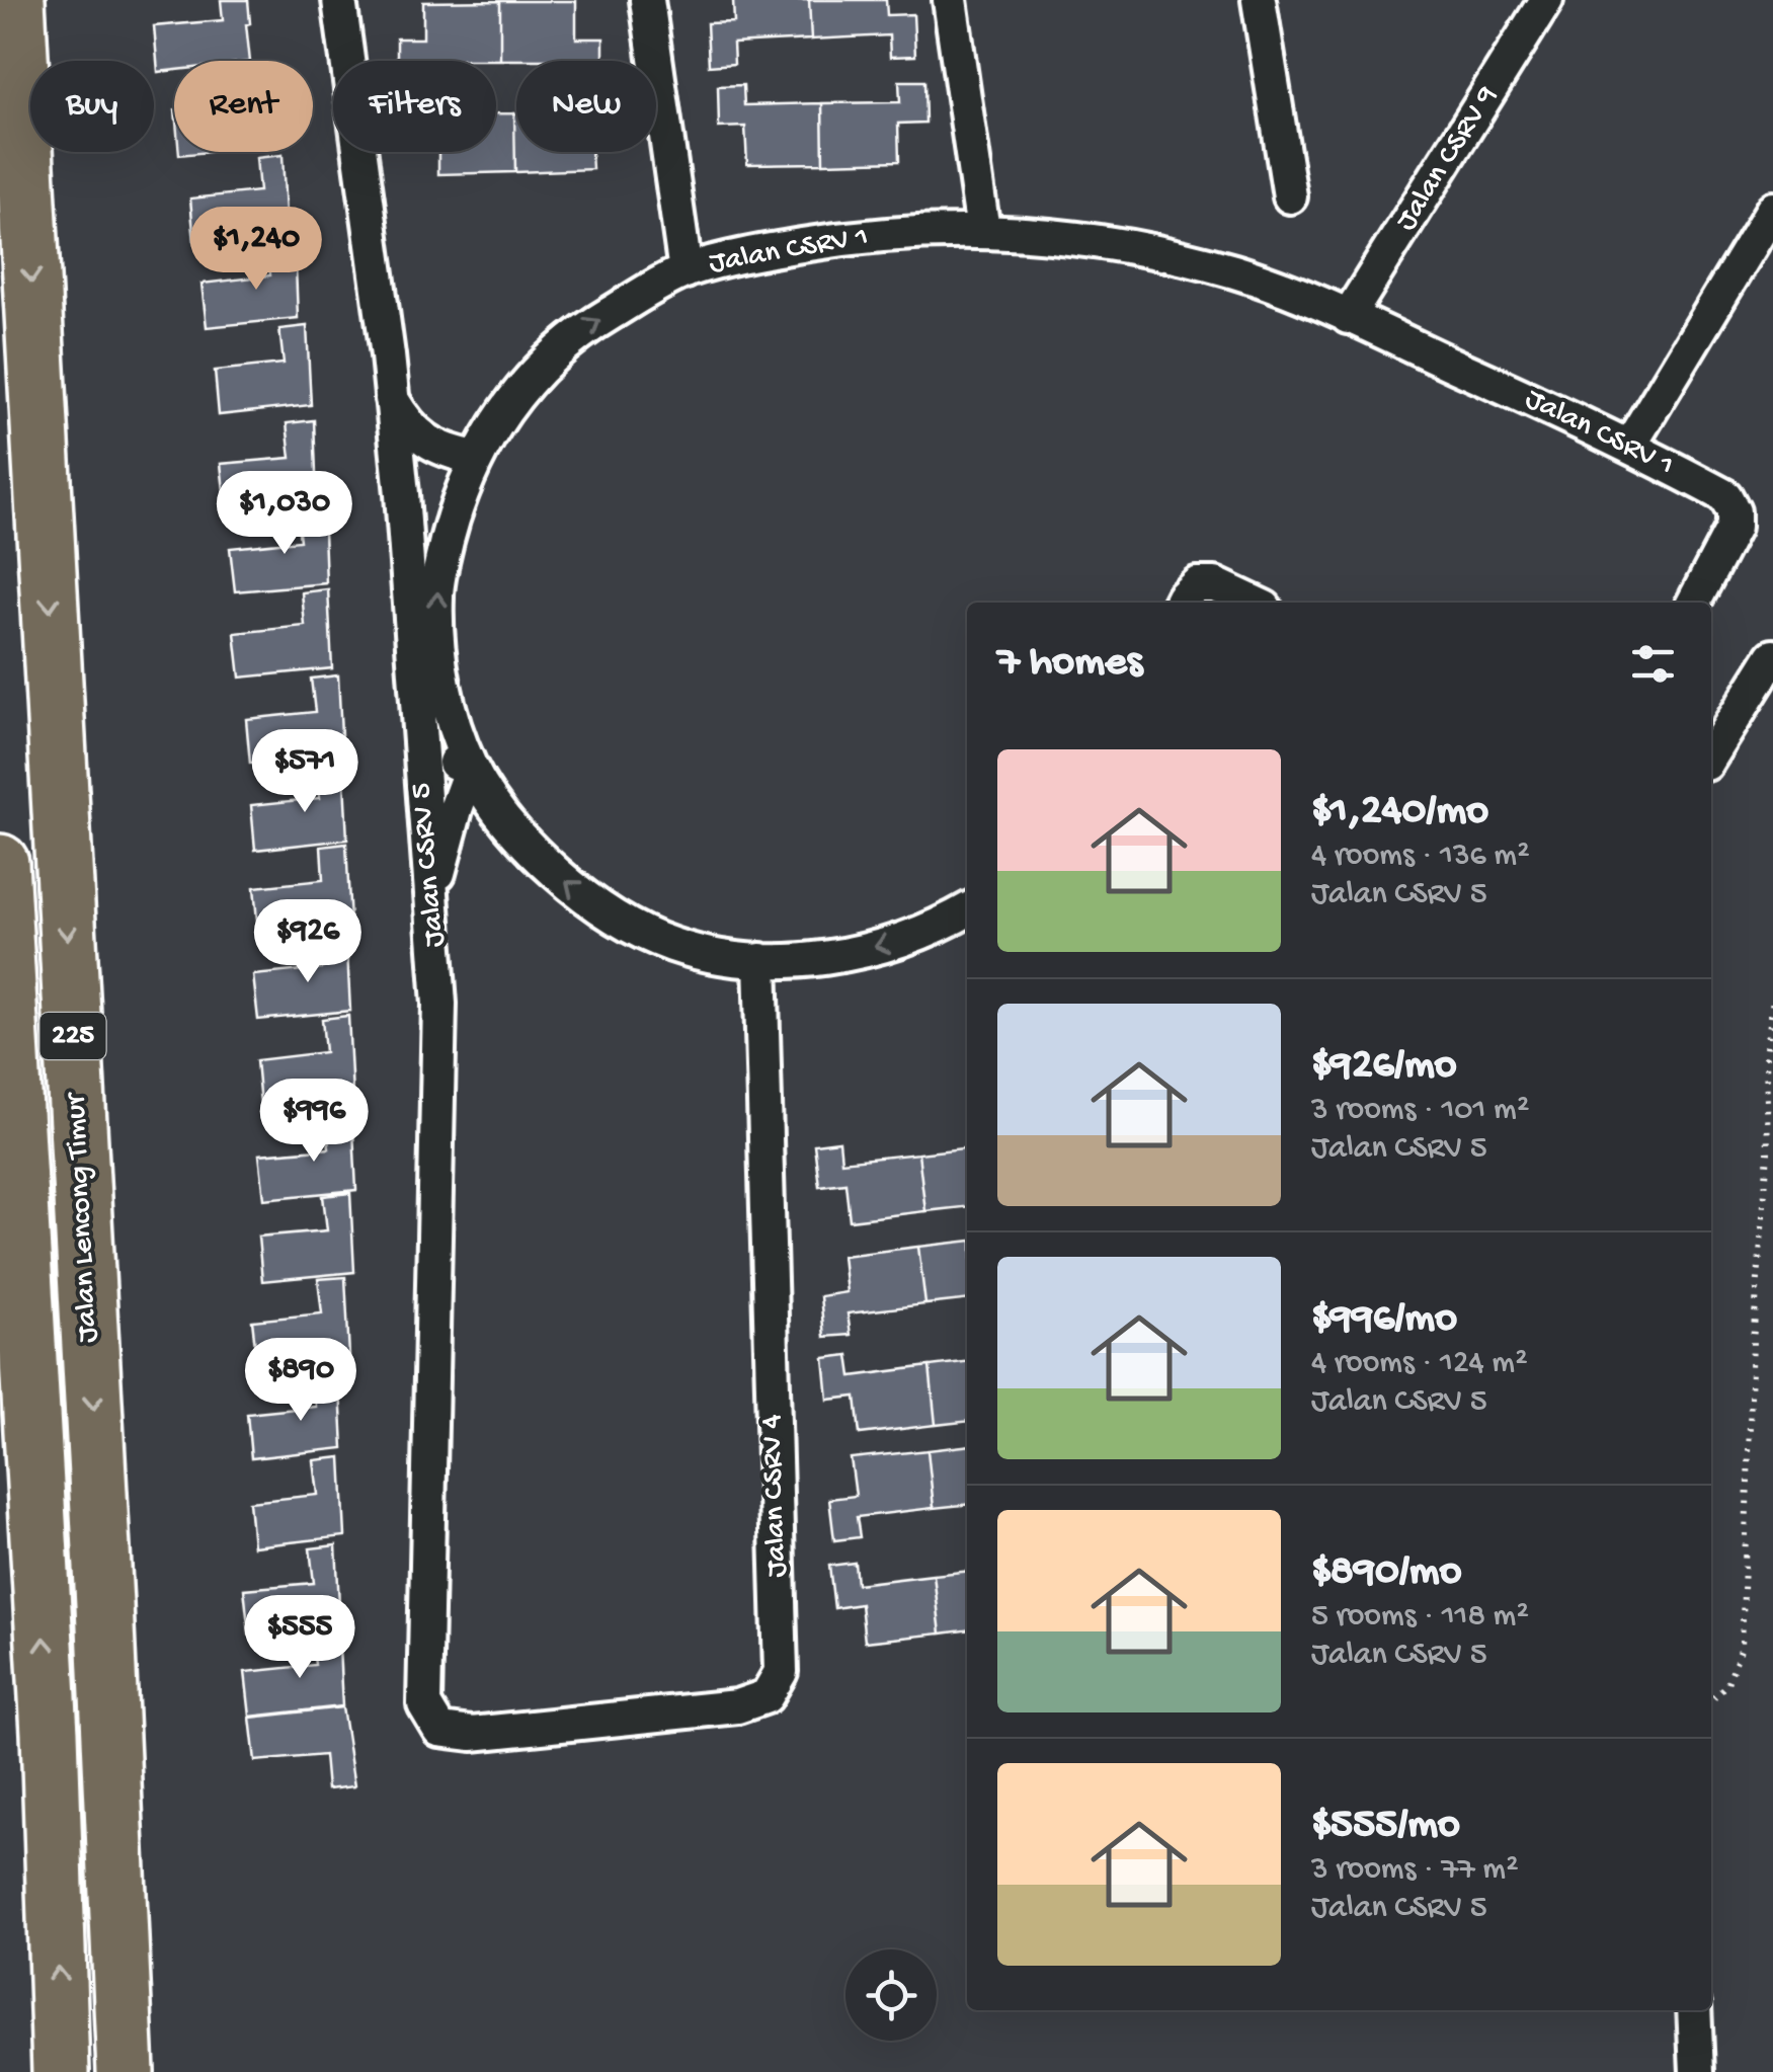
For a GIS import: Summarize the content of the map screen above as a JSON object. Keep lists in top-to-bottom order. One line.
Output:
{"streets":{"highway":["225","Jalan Lencong Timur"],"street":["Jalan CSRV 9","Jalan CSRV 1","Jalan CSRV 5","Jalan CSRV 4"]},"crossings":[["Jalan CSRV 9","Jalan CSRV 1"],["Jalan CSRV 1","Jalan CSRV 4"],["Jalan CSRV 5","Jalan CSRV 4"]],"page":{"chip":["Buy","Rent","Filters","New"],"price":["$1,240","$1,030","$571","$926","$996","$890","$555"],"heading":"7 homes","list":[{"name":"$1,240/mo","note":"4 rooms · 136 m² · Jalan CSRV 5"},{"name":"$926/mo","note":"3 rooms · 101 m² · Jalan CSRV 5"},{"name":"$996/mo","note":"4 rooms · 124 m² · Jalan CSRV 5"},{"name":"$890/mo","note":"5 rooms · 118 m² · Jalan CSRV 5"},{"name":"$555/mo","note":"3 rooms · 77 m² · Jalan CSRV 5"}]}}
